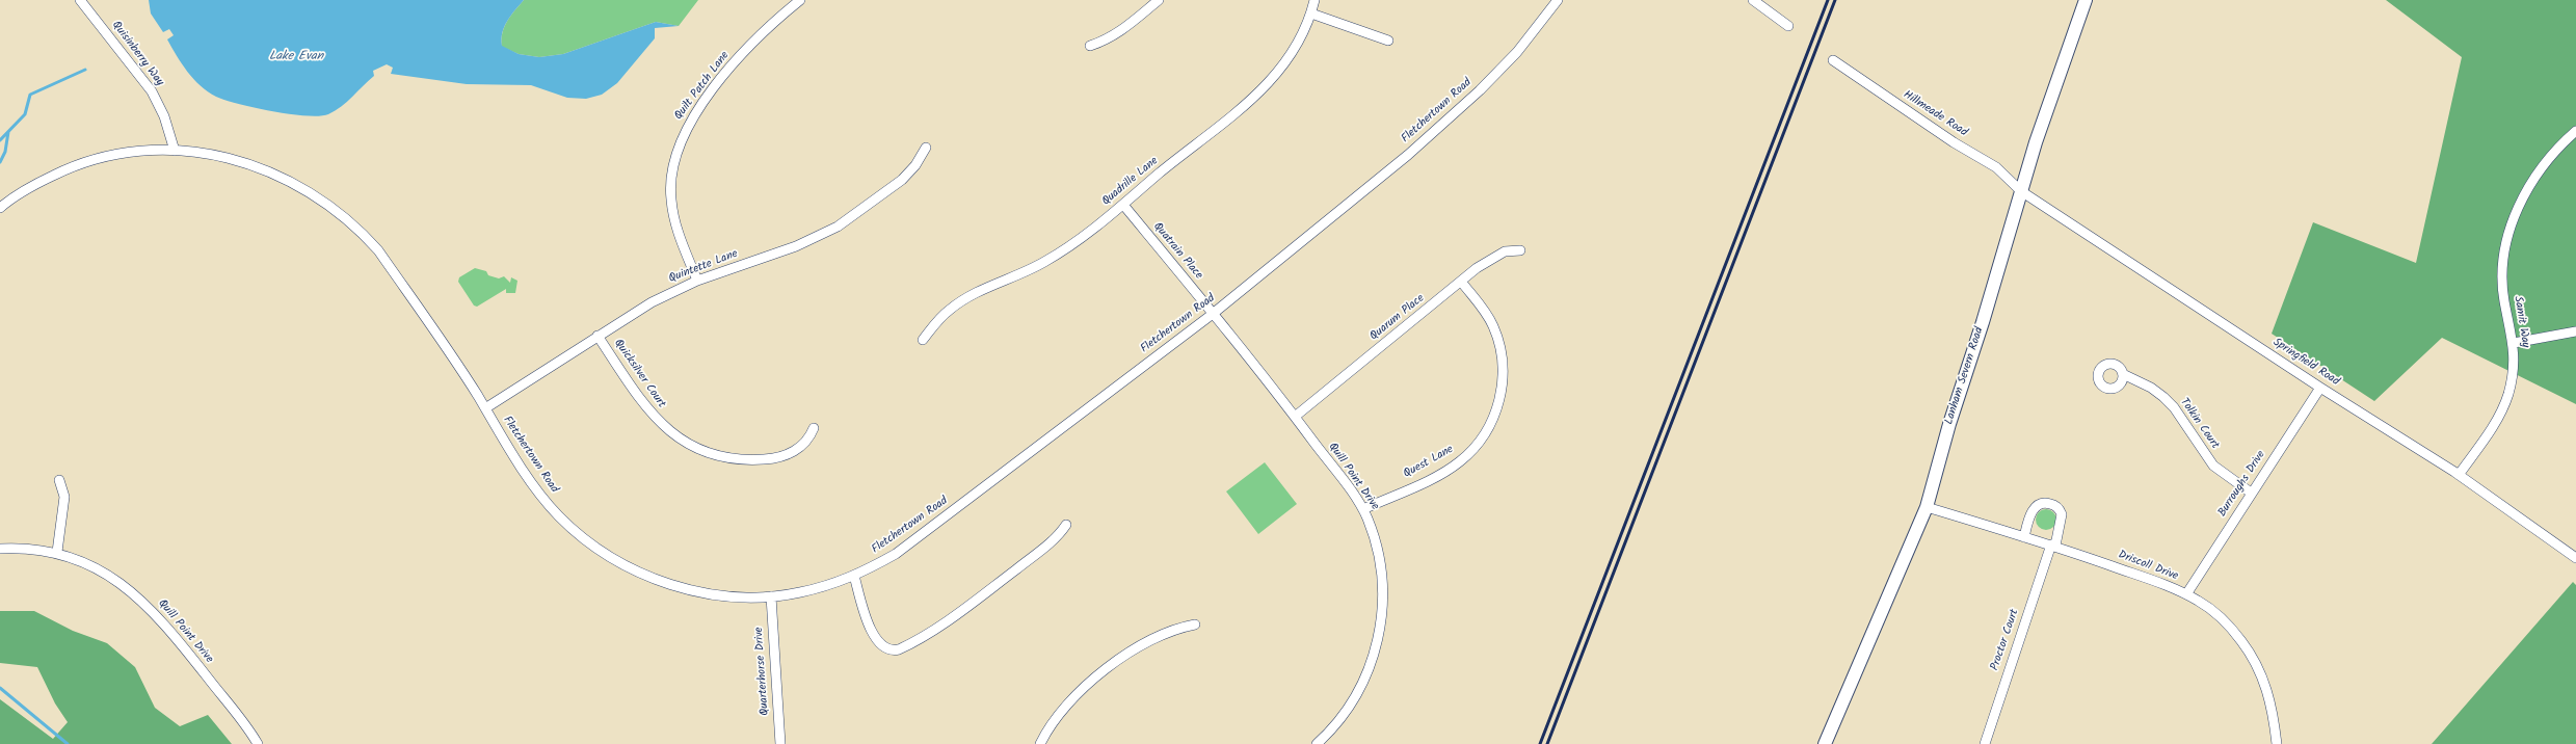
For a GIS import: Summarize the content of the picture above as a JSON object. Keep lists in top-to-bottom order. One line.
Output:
{"streets":{"main road":["Lanham Severn Road"],"street":["Quisinberry Way","Quilt Patch Lane","Fletchertown Road","Hillmeade Road","Quadrille Lane","Quatrain Place","Quintette Lane","Quarum Place","Samit Way","Springfield Road","Quicksilver Court","Tolkin Court","Quest Lane","Quill Point Drive","Burroughs Drive","Driscoll Drive","Proctor Court","Quarterhorse Drive"]},"crossings":[["Quisinberry Way","Fletchertown Road"],["Quilt Patch Lane","Quintette Lane"],["Fletchertown Road","Quatrain Place"],["Fletchertown Road","Quintette Lane"],["Fletchertown Road","Quill Point Drive"],["Fletchertown Road","Quarterhorse Drive"],["Hillmeade Road","Springfield Road"],["Hillmeade Road","Lanham Severn Road"],["Quadrille Lane","Quatrain Place"],["Quatrain Place","Quill Point Drive"],["Quintette Lane","Quicksilver Court"],["Quarum Place","Quest Lane"],["Quarum Place","Quill Point Drive"],["Samit Way","Springfield Road"],["Springfield Road","Lanham Severn Road"],["Springfield Road","Burroughs Drive"],["Lanham Severn Road","Driscoll Drive"],["Tolkin Court","Burroughs Drive"],["Quest Lane","Quill Point Drive"],["Burroughs Drive","Driscoll Drive"],["Driscoll Drive","Proctor Court"]],"water":["Lake Evan"]}
